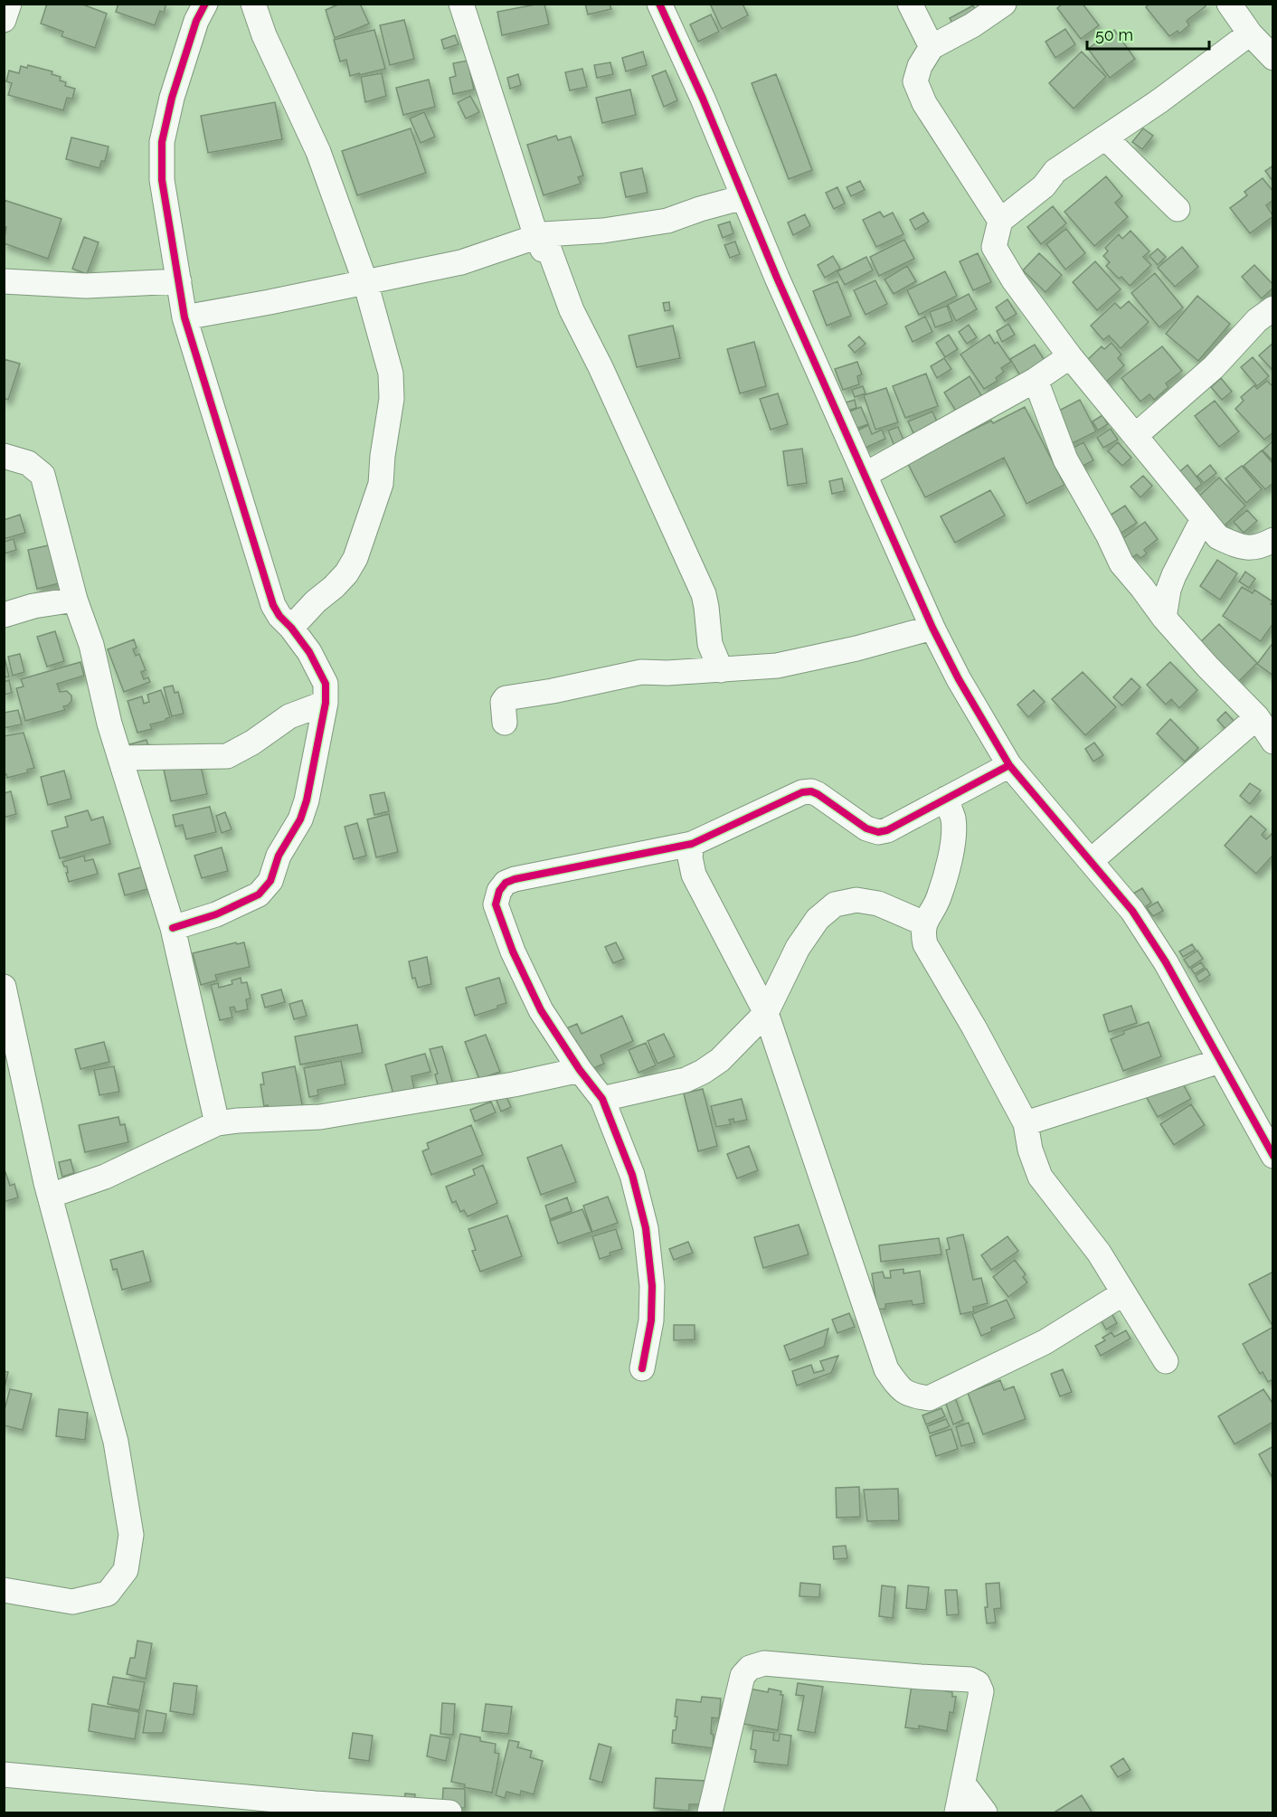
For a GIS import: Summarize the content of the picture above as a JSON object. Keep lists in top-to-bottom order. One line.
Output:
{"scale_bar":"50 m"}
